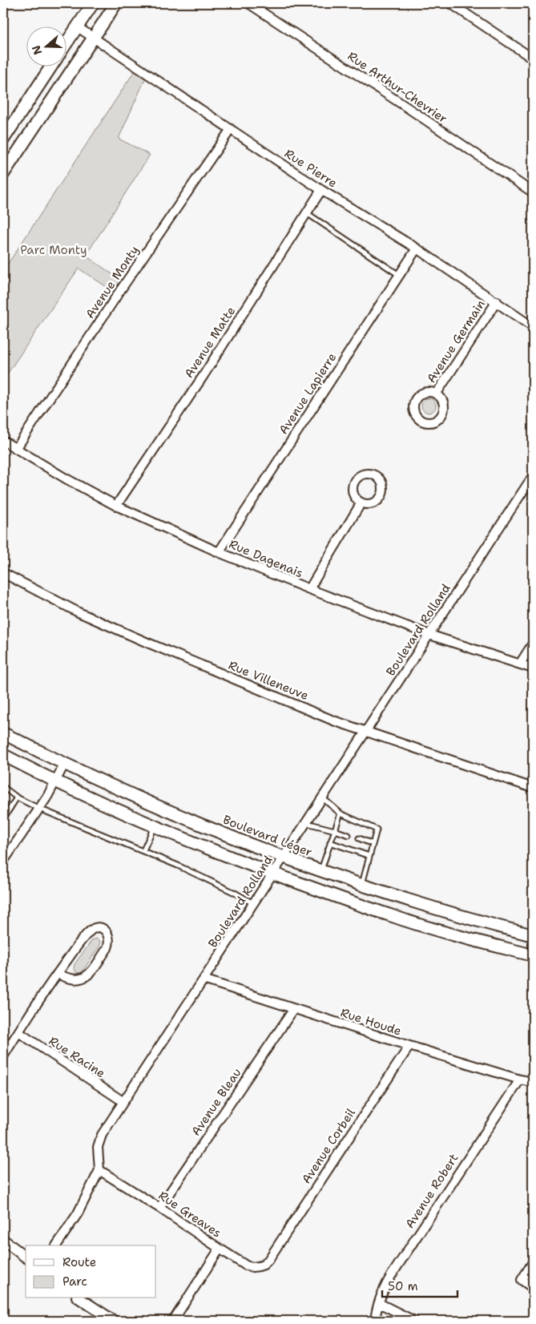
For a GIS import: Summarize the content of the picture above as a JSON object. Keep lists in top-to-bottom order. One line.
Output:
{"streets":{"main road":["Boulevard Léger"],"street":["Rue Arthur-Chevrier","Rue Pierre","Avenue Monty","Avenue Germain","Avenue Matte","Avenue Lapierre","Rue Dagenais","Boulevard Rolland","Rue Villeneuve","Rue Houde","Rue Racine","Avenue Bleau","Avenue Corbeil","Avenue Robert","Rue Greaves"]},"crossings":[["Rue Pierre","Avenue Monty"],["Rue Pierre","Avenue Germain"],["Rue Pierre","Avenue Matte"],["Rue Pierre","Avenue Lapierre"],["Avenue Monty","Rue Dagenais"],["Avenue Matte","Rue Dagenais"],["Avenue Lapierre","Rue Dagenais"],["Rue Dagenais","Boulevard Rolland"],["Boulevard Rolland","Rue Villeneuve"],["Boulevard Rolland","Boulevard Léger"],["Boulevard Rolland","Rue Houde"],["Boulevard Rolland","Rue Racine"],["Boulevard Rolland","Rue Greaves"],["Rue Houde","Avenue Bleau"],["Rue Houde","Avenue Corbeil"],["Rue Houde","Avenue Robert"],["Avenue Bleau","Rue Greaves"],["Avenue Corbeil","Rue Greaves"]],"parks":["Parc Monty"],"legend":["Route","Parc"],"scale_bar":"50 m","north":"left"}
